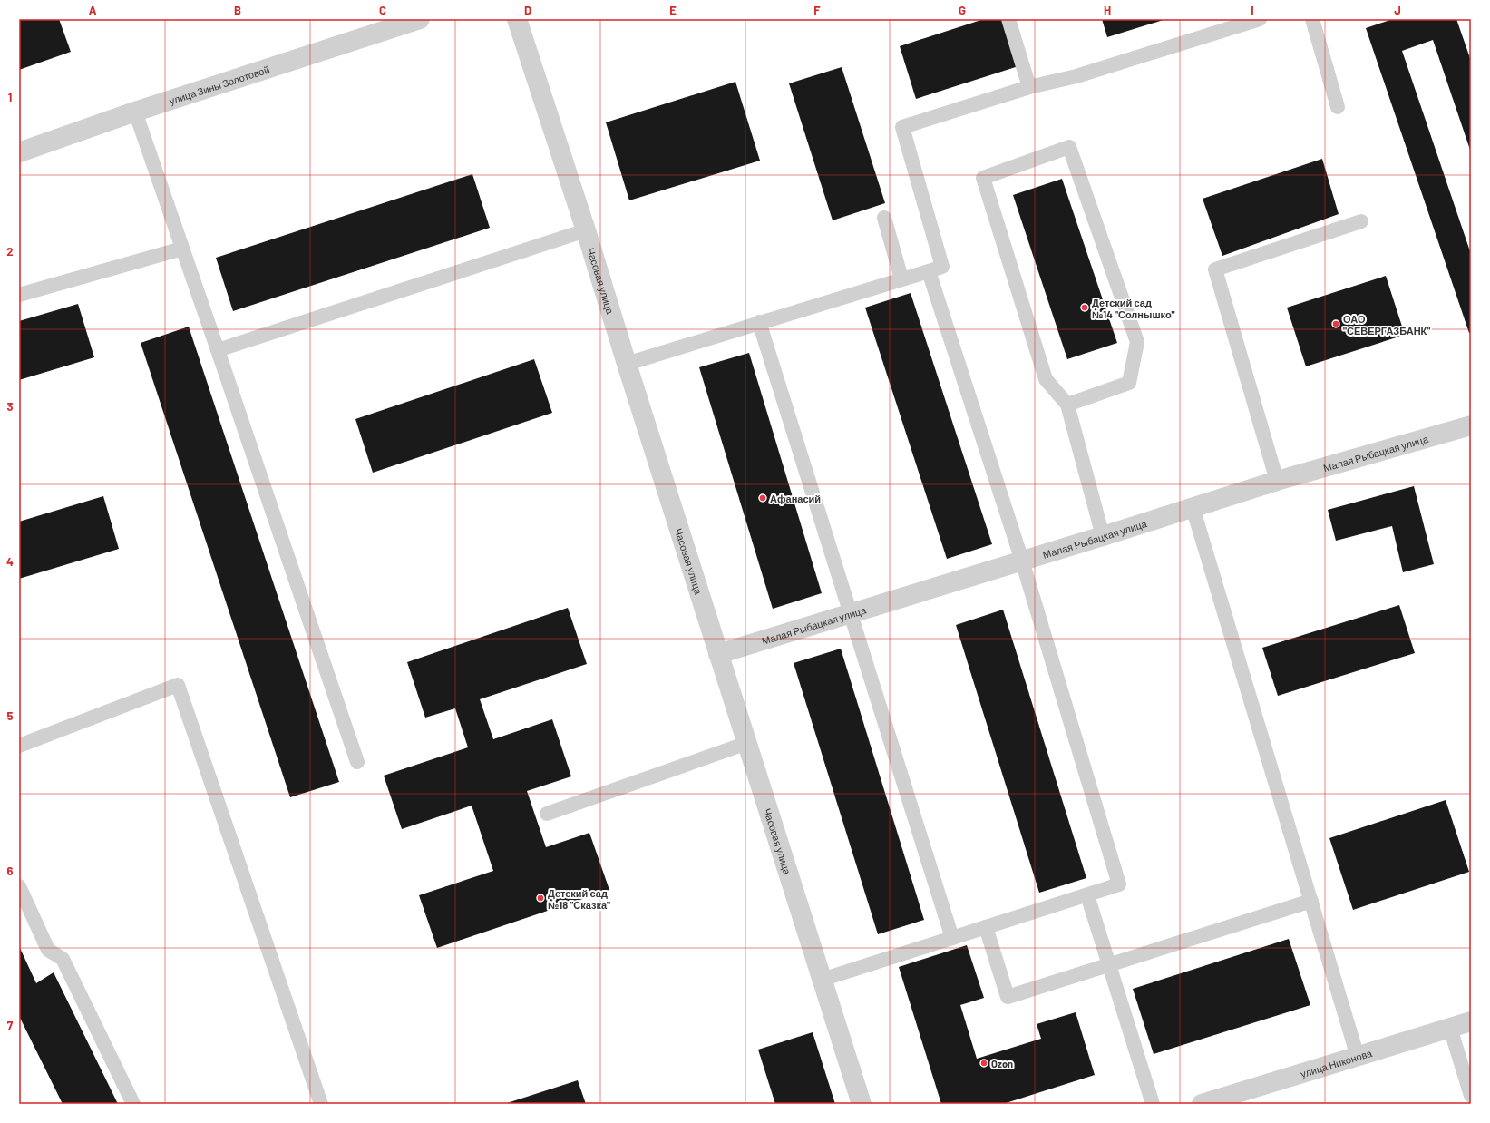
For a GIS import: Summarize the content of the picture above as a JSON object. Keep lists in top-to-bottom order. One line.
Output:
{"streets":{"street":["улица Зины Золотовой","Часовая улица","Малая Рыбацкая улица","улица Никонова"]},"crossings":[["Часовая улица","Малая Рыбацкая улица"]],"places":["Детский сад №14 \"Солнышко\"","ОАО \"СЕВЕРГАЗБАНК\"","Афанасий","Детский сад №18 \"Сказка\"","Ozon"],"grid":{"columns":["A","B","C","D","E","F","G","H","I","J"],"rows":["1","2","3","4","5","6","7"]}}
